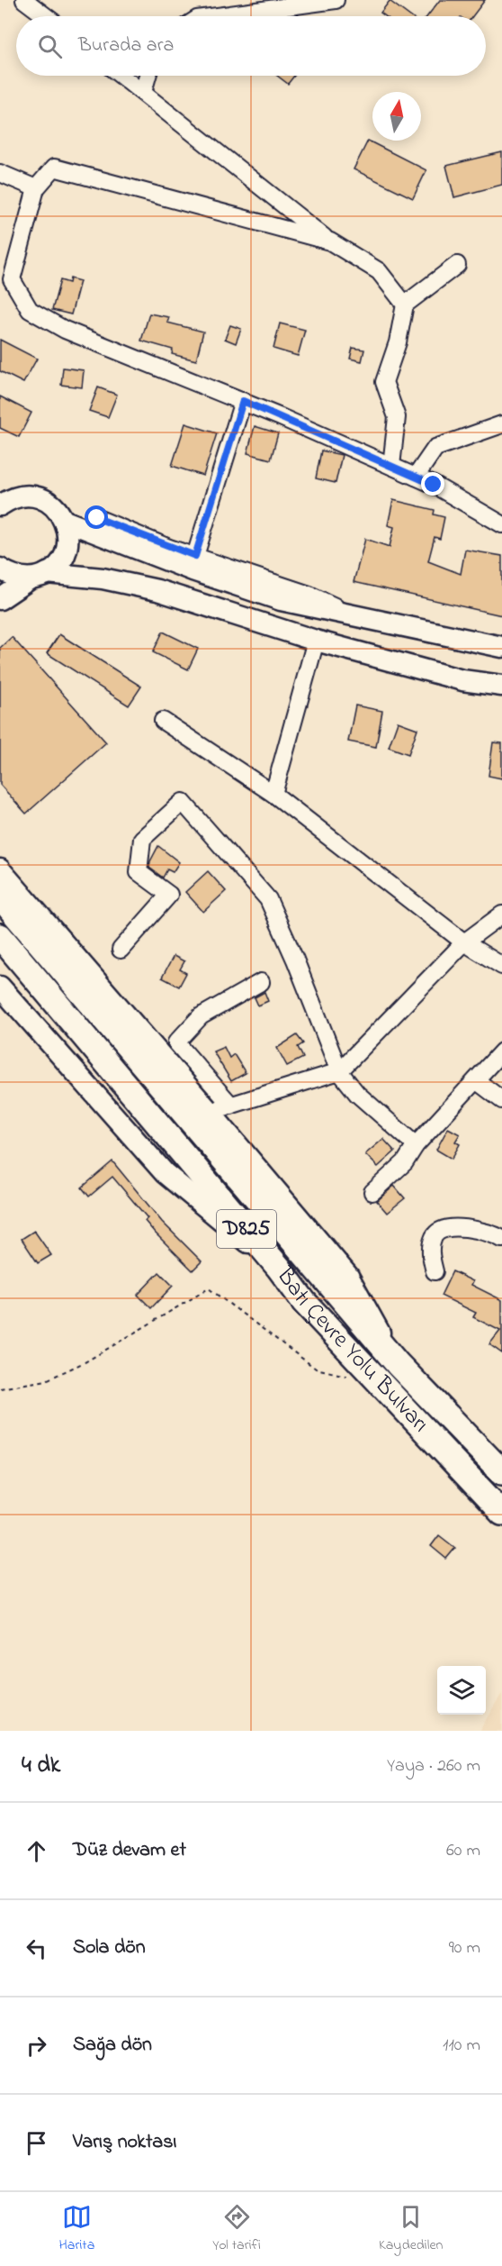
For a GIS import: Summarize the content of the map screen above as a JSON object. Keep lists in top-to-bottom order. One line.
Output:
{"streets":{"highway":["D825","Batı Çevre Yolu Bulvarı"]},"north":"top","page":{"search":"Burada ara","heading":["4 dk","Yaya · 260 m"],"list":[["Düz devam et","60 m"],["Sola dön","90 m"],["Sağa dön","110 m"],"Varış noktası"],"nav":["Harita","Yol tarifi","Kaydedilen"]}}
